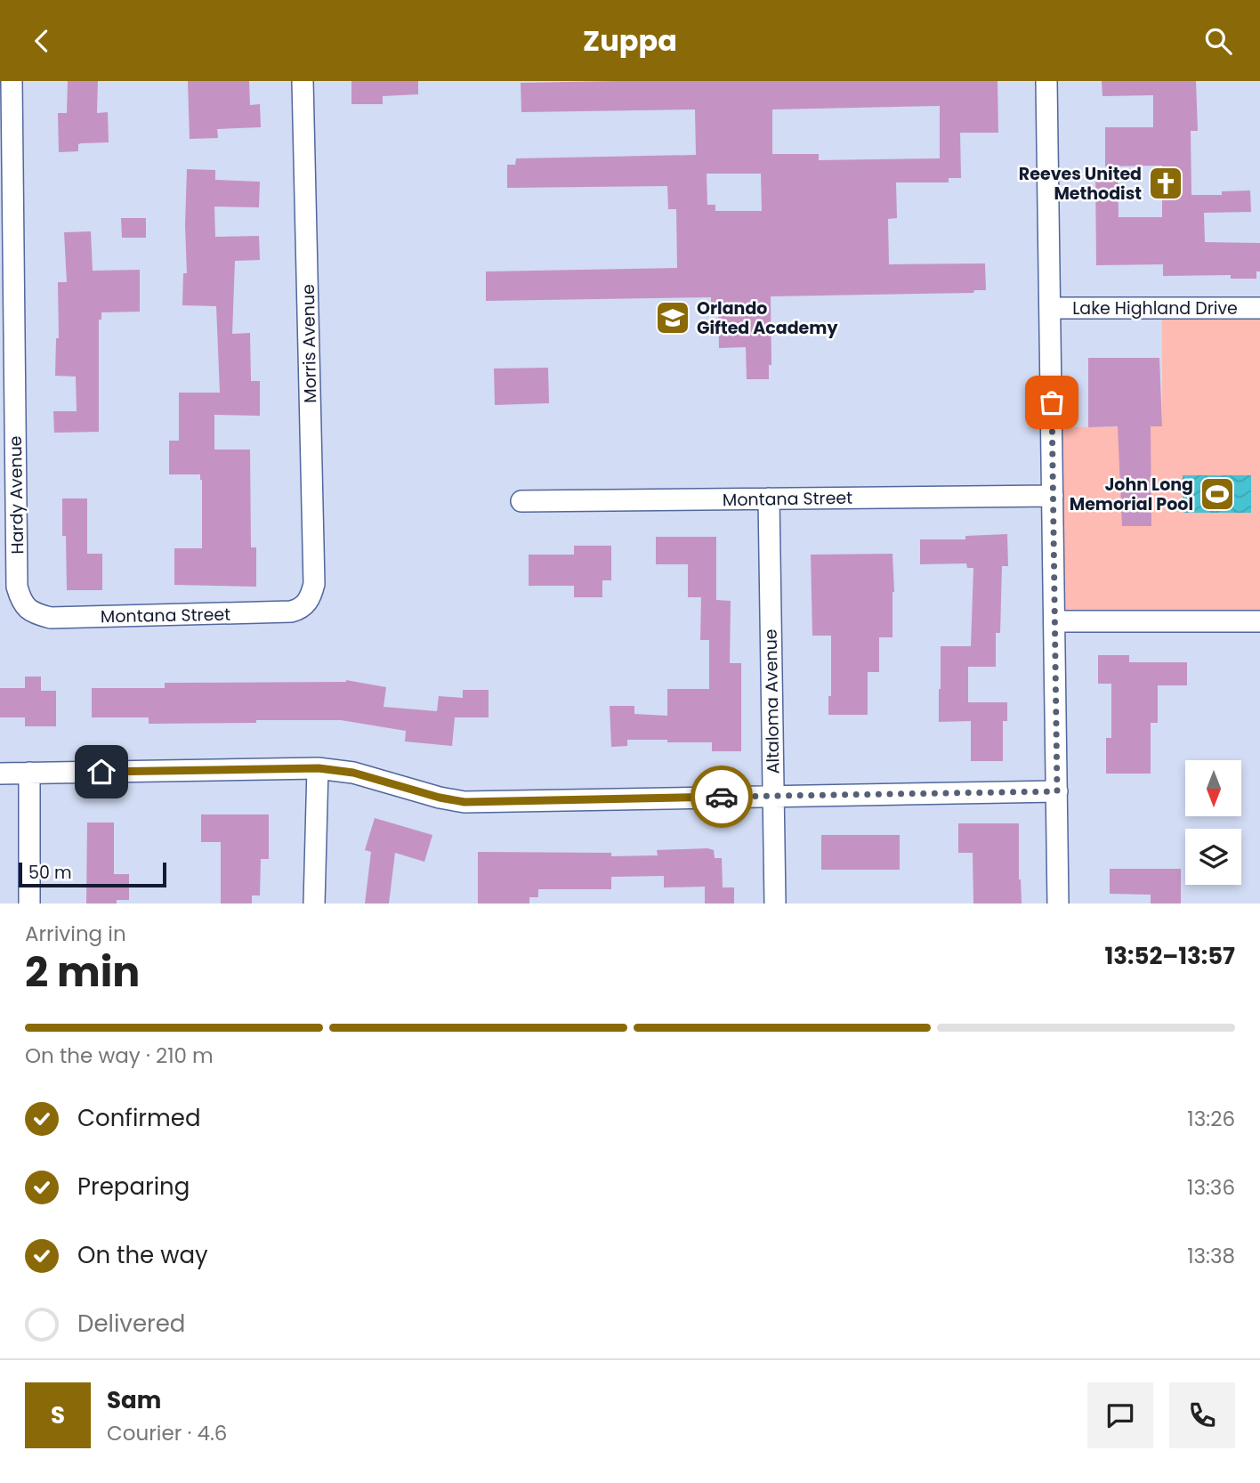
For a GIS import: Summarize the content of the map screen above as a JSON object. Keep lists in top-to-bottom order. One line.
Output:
{"streets":{"street":["Lake Highland Drive","Morris Avenue","Hardy Avenue","Montana Street","Altaloma Avenue"]},"crossings":[["Morris Avenue","Montana Street"],["Hardy Avenue","Montana Street"],["Montana Street","Altaloma Avenue"]],"places":{"church":["Reeves United Methodist"],"school or university":["Orlando Gifted Academy"],"sports":["John Long Memorial Pool"]},"scale_bar":"50 m","north":"bottom","page":{"header":"Zuppa","scale":"50 m","heading":["2 min","Arriving in","13:52–13:57"],"panel":["Sam","Courier · 4.6"],"bar":"On the way · 210 m","list":[["Confirmed","13:26"],["Preparing","13:36"],["On the way","13:38"],"Delivered"],"round":"S"}}
